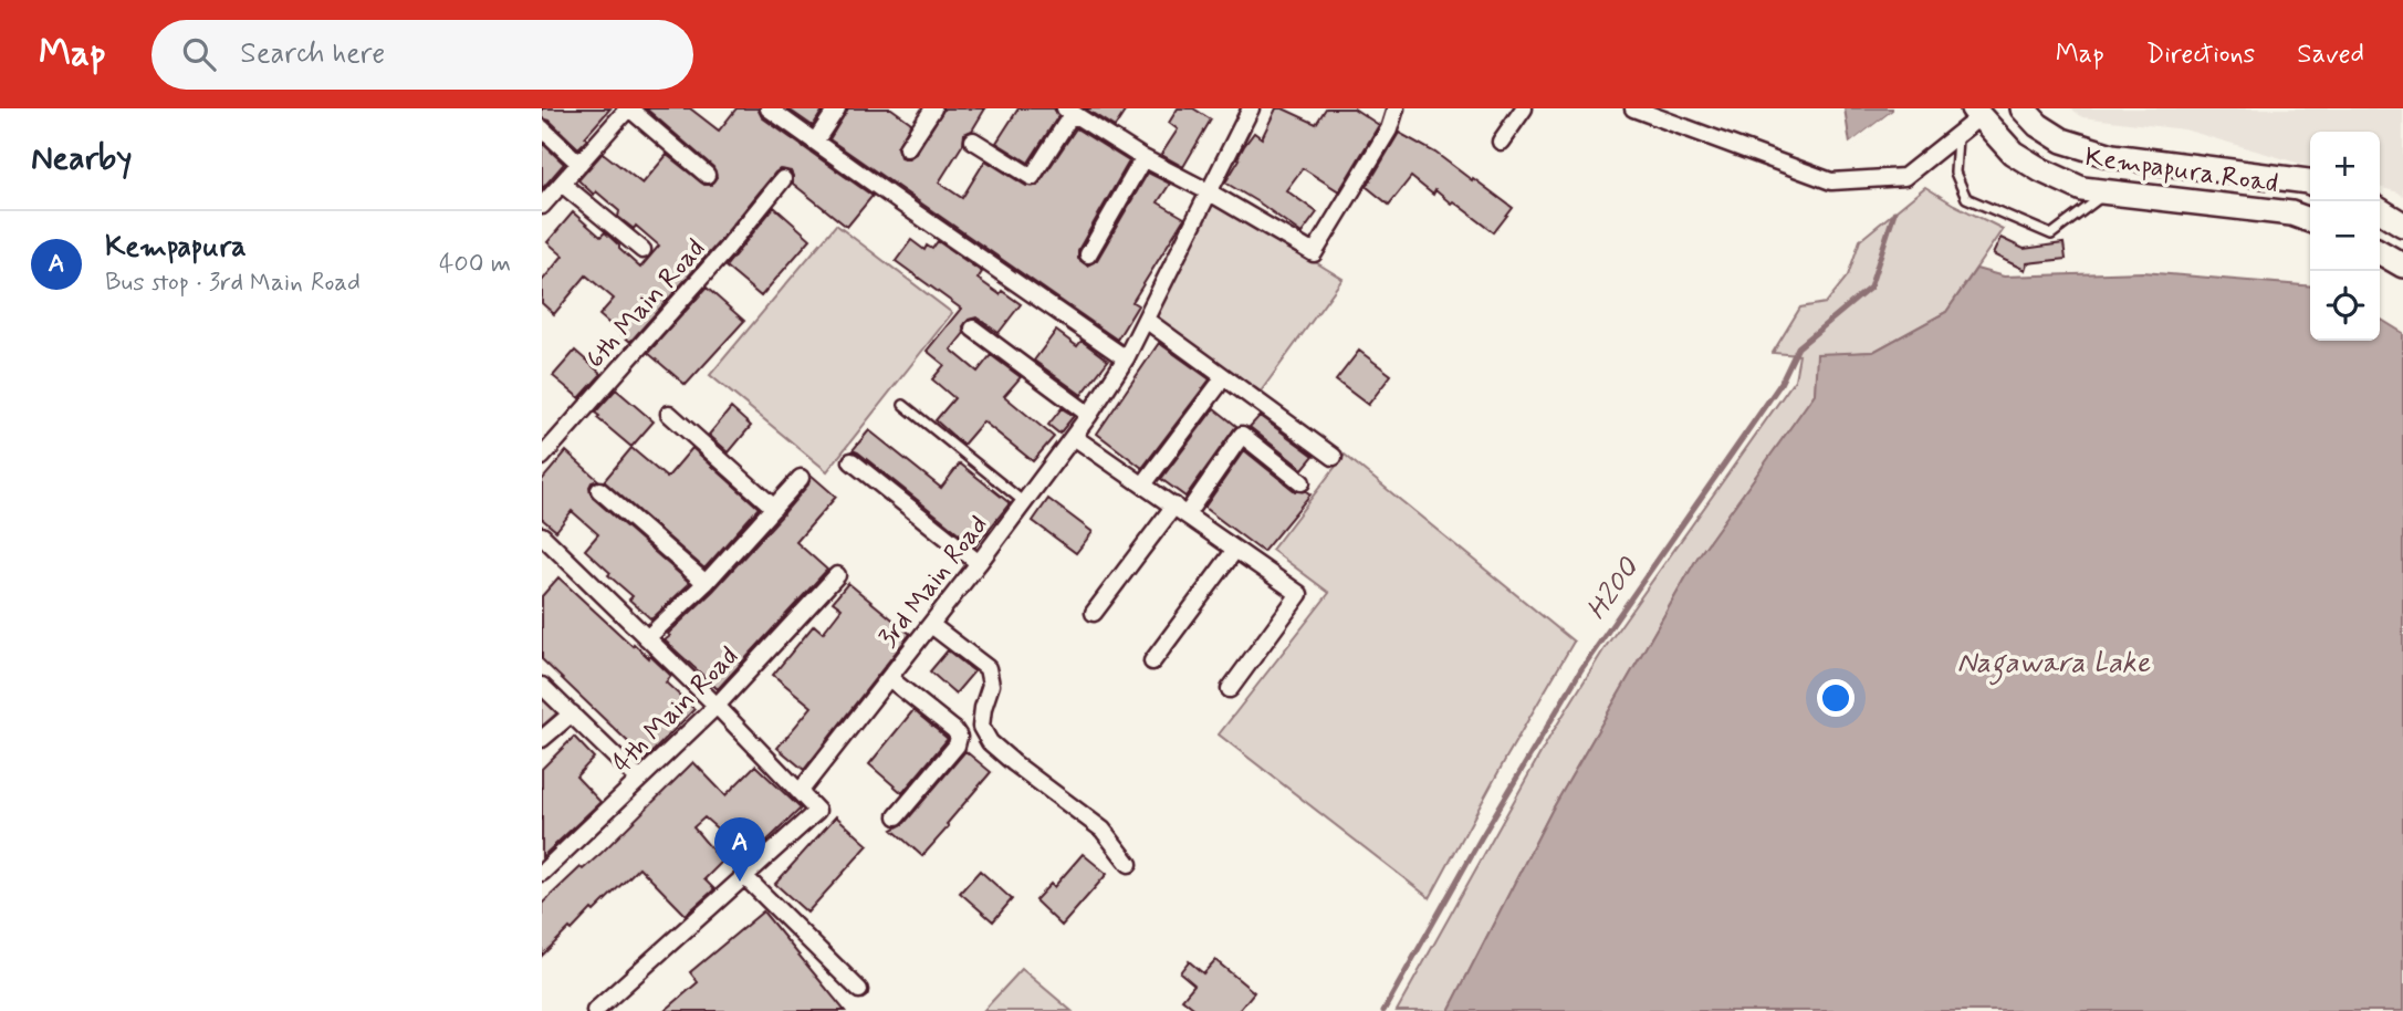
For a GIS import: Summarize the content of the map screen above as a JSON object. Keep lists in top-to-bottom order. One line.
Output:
{"streets":{"street":["Kempapura Road","6th Main Road","3rd Main Road","4th Main Road"]},"water":["H200","Nagawara Lake"],"page":{"header":"Map","search":"Search here","nav":["Map","Directions","Saved"],"heading":"Nearby","map_buttons":["+","−"],"list":[{"mark":"A","name":"Kempapura","note":"Bus stop · 3rd Main Road","value":"400 m"}],"pins":"A"}}
